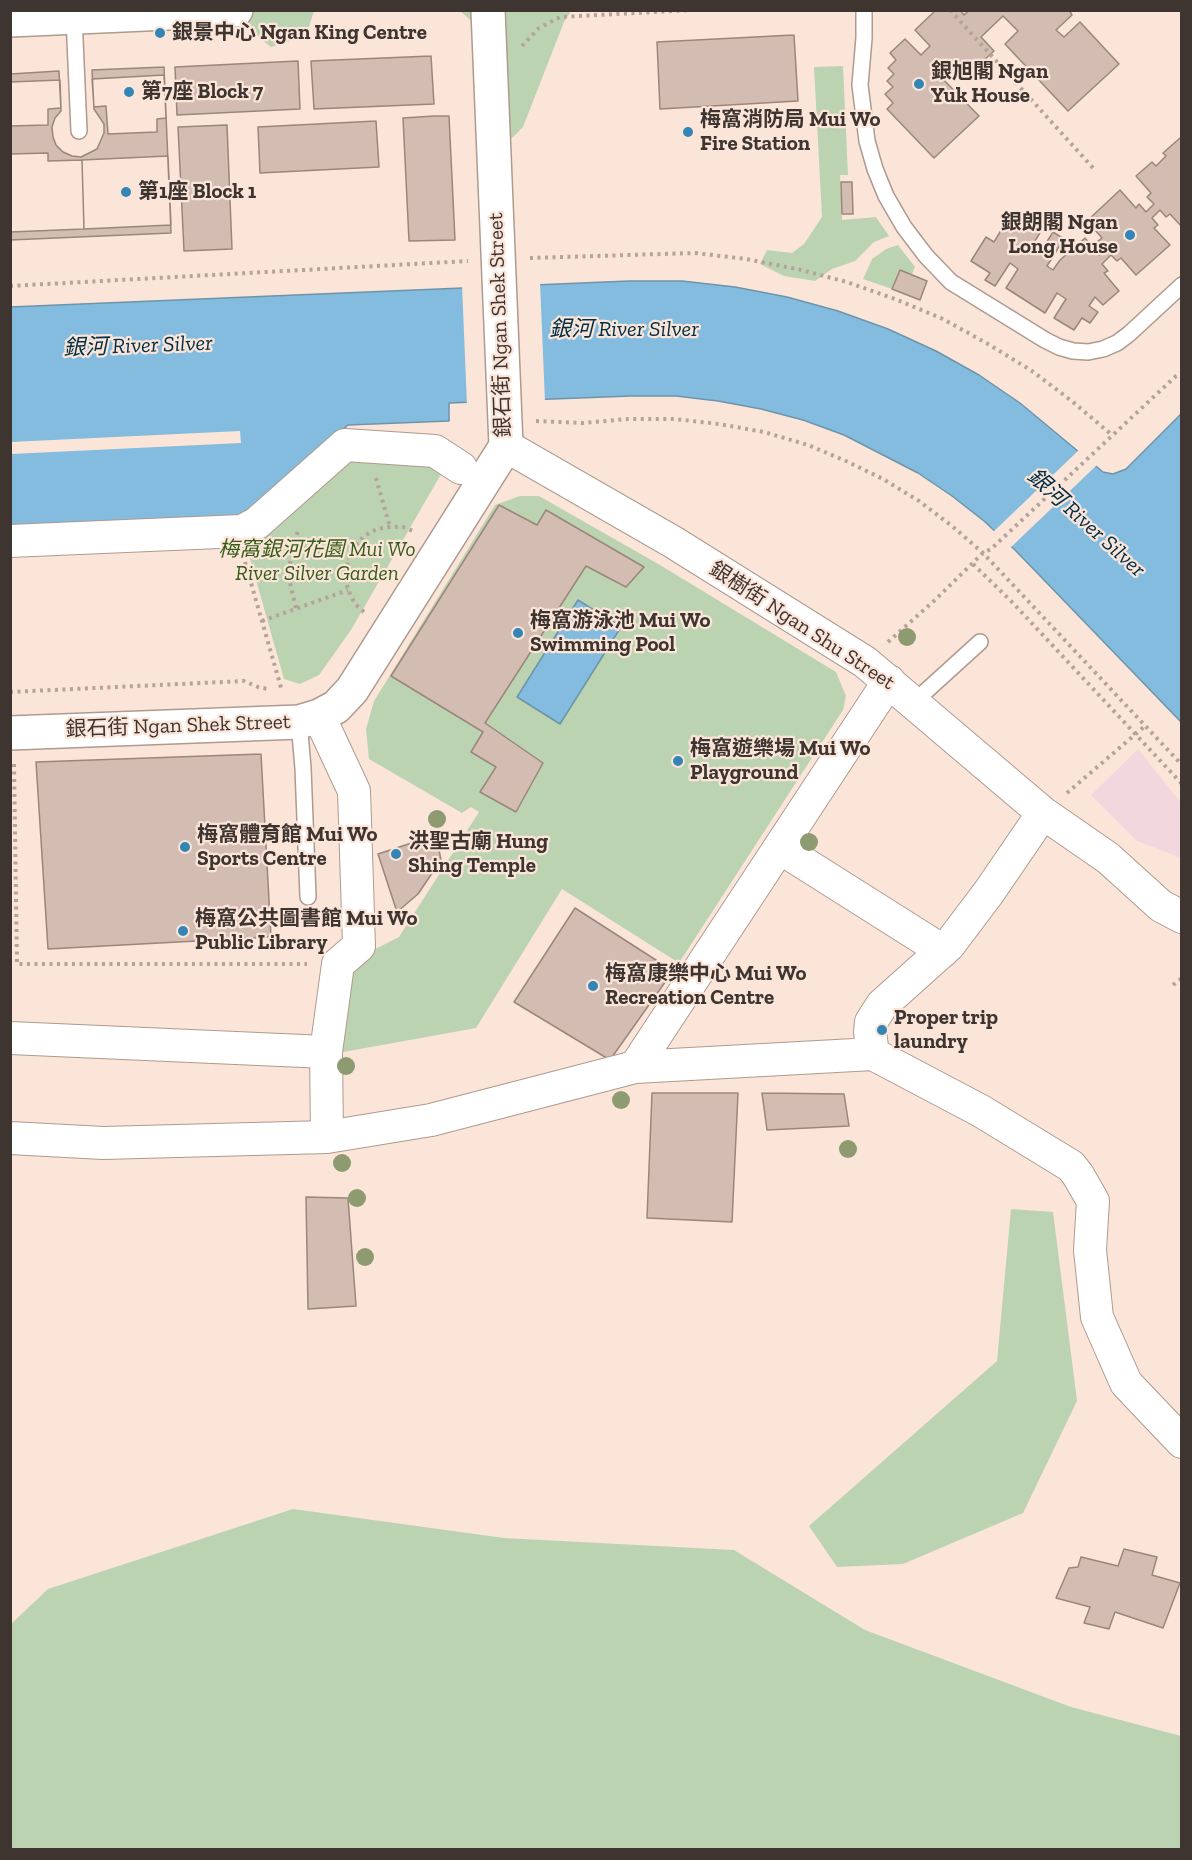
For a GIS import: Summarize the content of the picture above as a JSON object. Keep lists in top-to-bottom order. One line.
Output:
{"streets":{"street":["銀石街 Ngan Shek Street","銀樹街 Ngan Shu Street"]},"crossings":[["銀石街 Ngan Shek Street","銀樹街 Ngan Shu Street"]],"water":["銀河 River Silver"],"parks":["梅窩銀河花園 Mui Wo River Silver Garden"],"places":["銀景中心 Ngan King Centre","銀旭閣 Ngan Yuk House","第7座 Block 7","梅窩消防局 Mui Wo Fire Station","第1座 Block 1","銀朗閣 Ngan Long House","梅窩游泳池 Mui Wo Swimming Pool","梅窩遊樂場 Mui Wo Playground","梅窩體育館 Mui Wo Sports Centre","洪聖古廟 Hung Shing Temple","梅窩公共圖書館 Mui Wo Public Library","梅窩康樂中心 Mui Wo Recreation Centre","Proper trip laundry"]}
